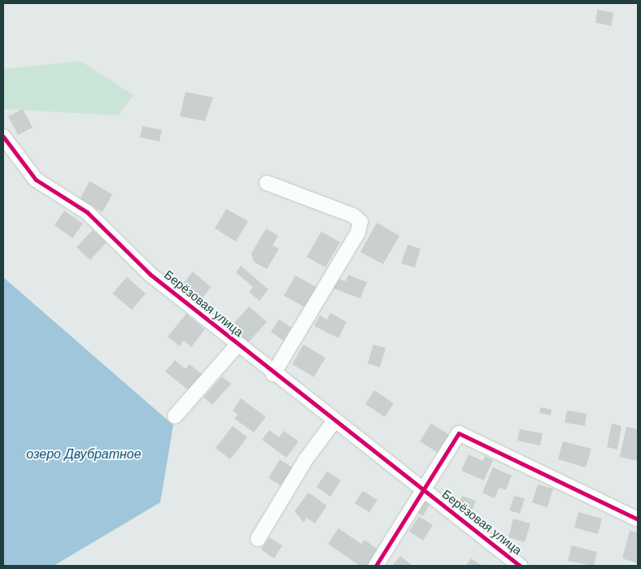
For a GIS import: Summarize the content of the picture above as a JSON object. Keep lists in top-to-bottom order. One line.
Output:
{"streets":{"street":["Берёзовая улица"]},"water":["озеро Двубратное"]}
